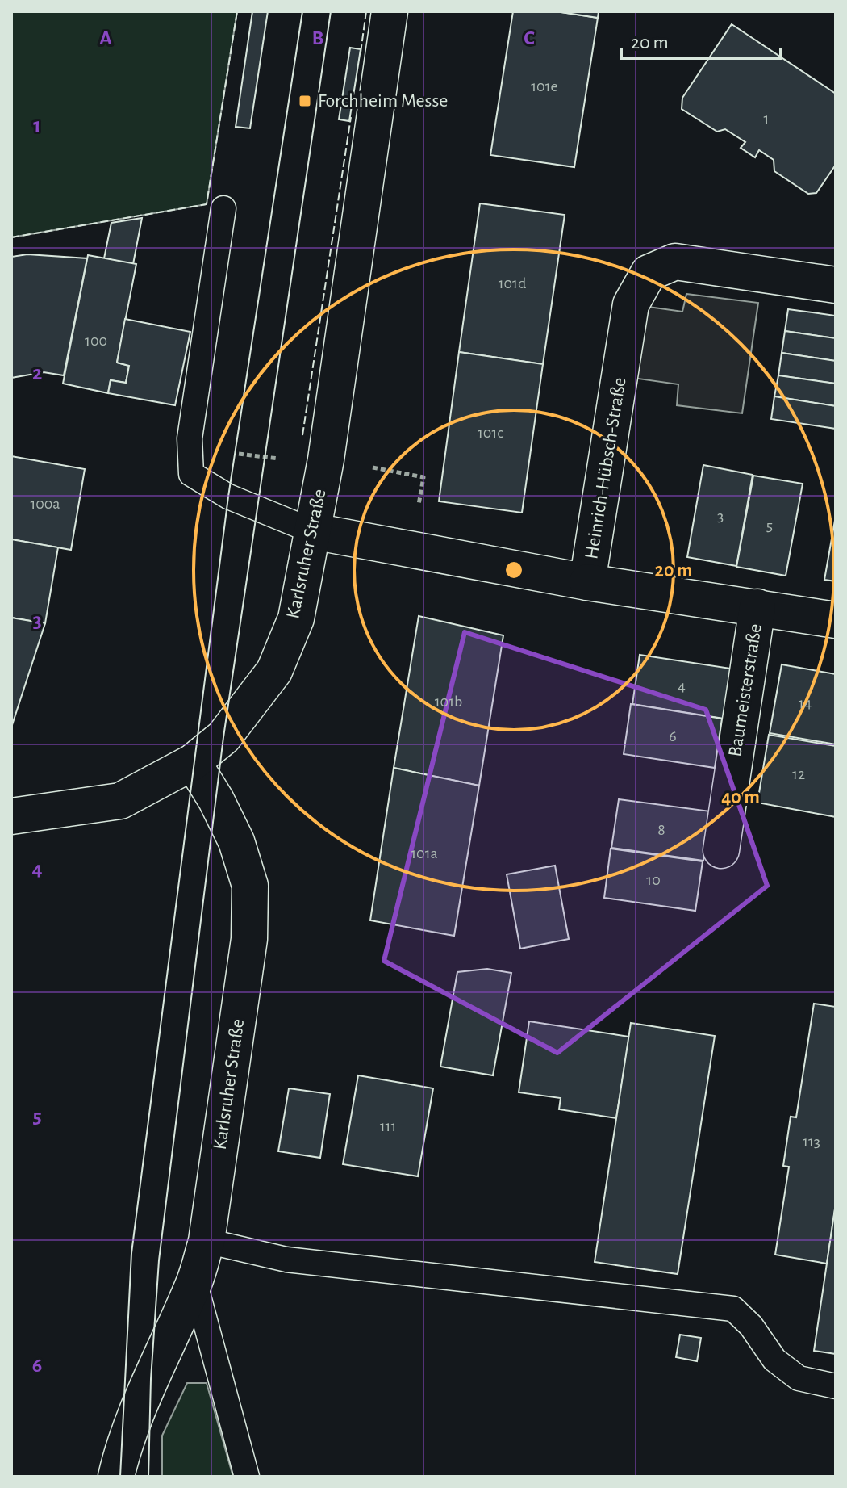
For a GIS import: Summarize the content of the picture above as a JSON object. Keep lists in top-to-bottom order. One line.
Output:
{"streets":{"street":["Heinrich-Hübsch-Straße","Karlsruher Straße","Baumeisterstraße"]},"crossings":[["Heinrich-Hübsch-Straße","Karlsruher Straße"],["Heinrich-Hübsch-Straße","Baumeisterstraße"]],"places":{"transit":["Forchheim Messe"]},"house_numbers":["101e","1","101d","100","101c","100a","3","5","4","101b","14","6","12","8","101a","10","111","113"],"scale_bar":"20 m","grid":{"columns":["A","B","C"],"rows":["1","2","3","4","5","6"]},"rings":["20 m","40 m"]}
